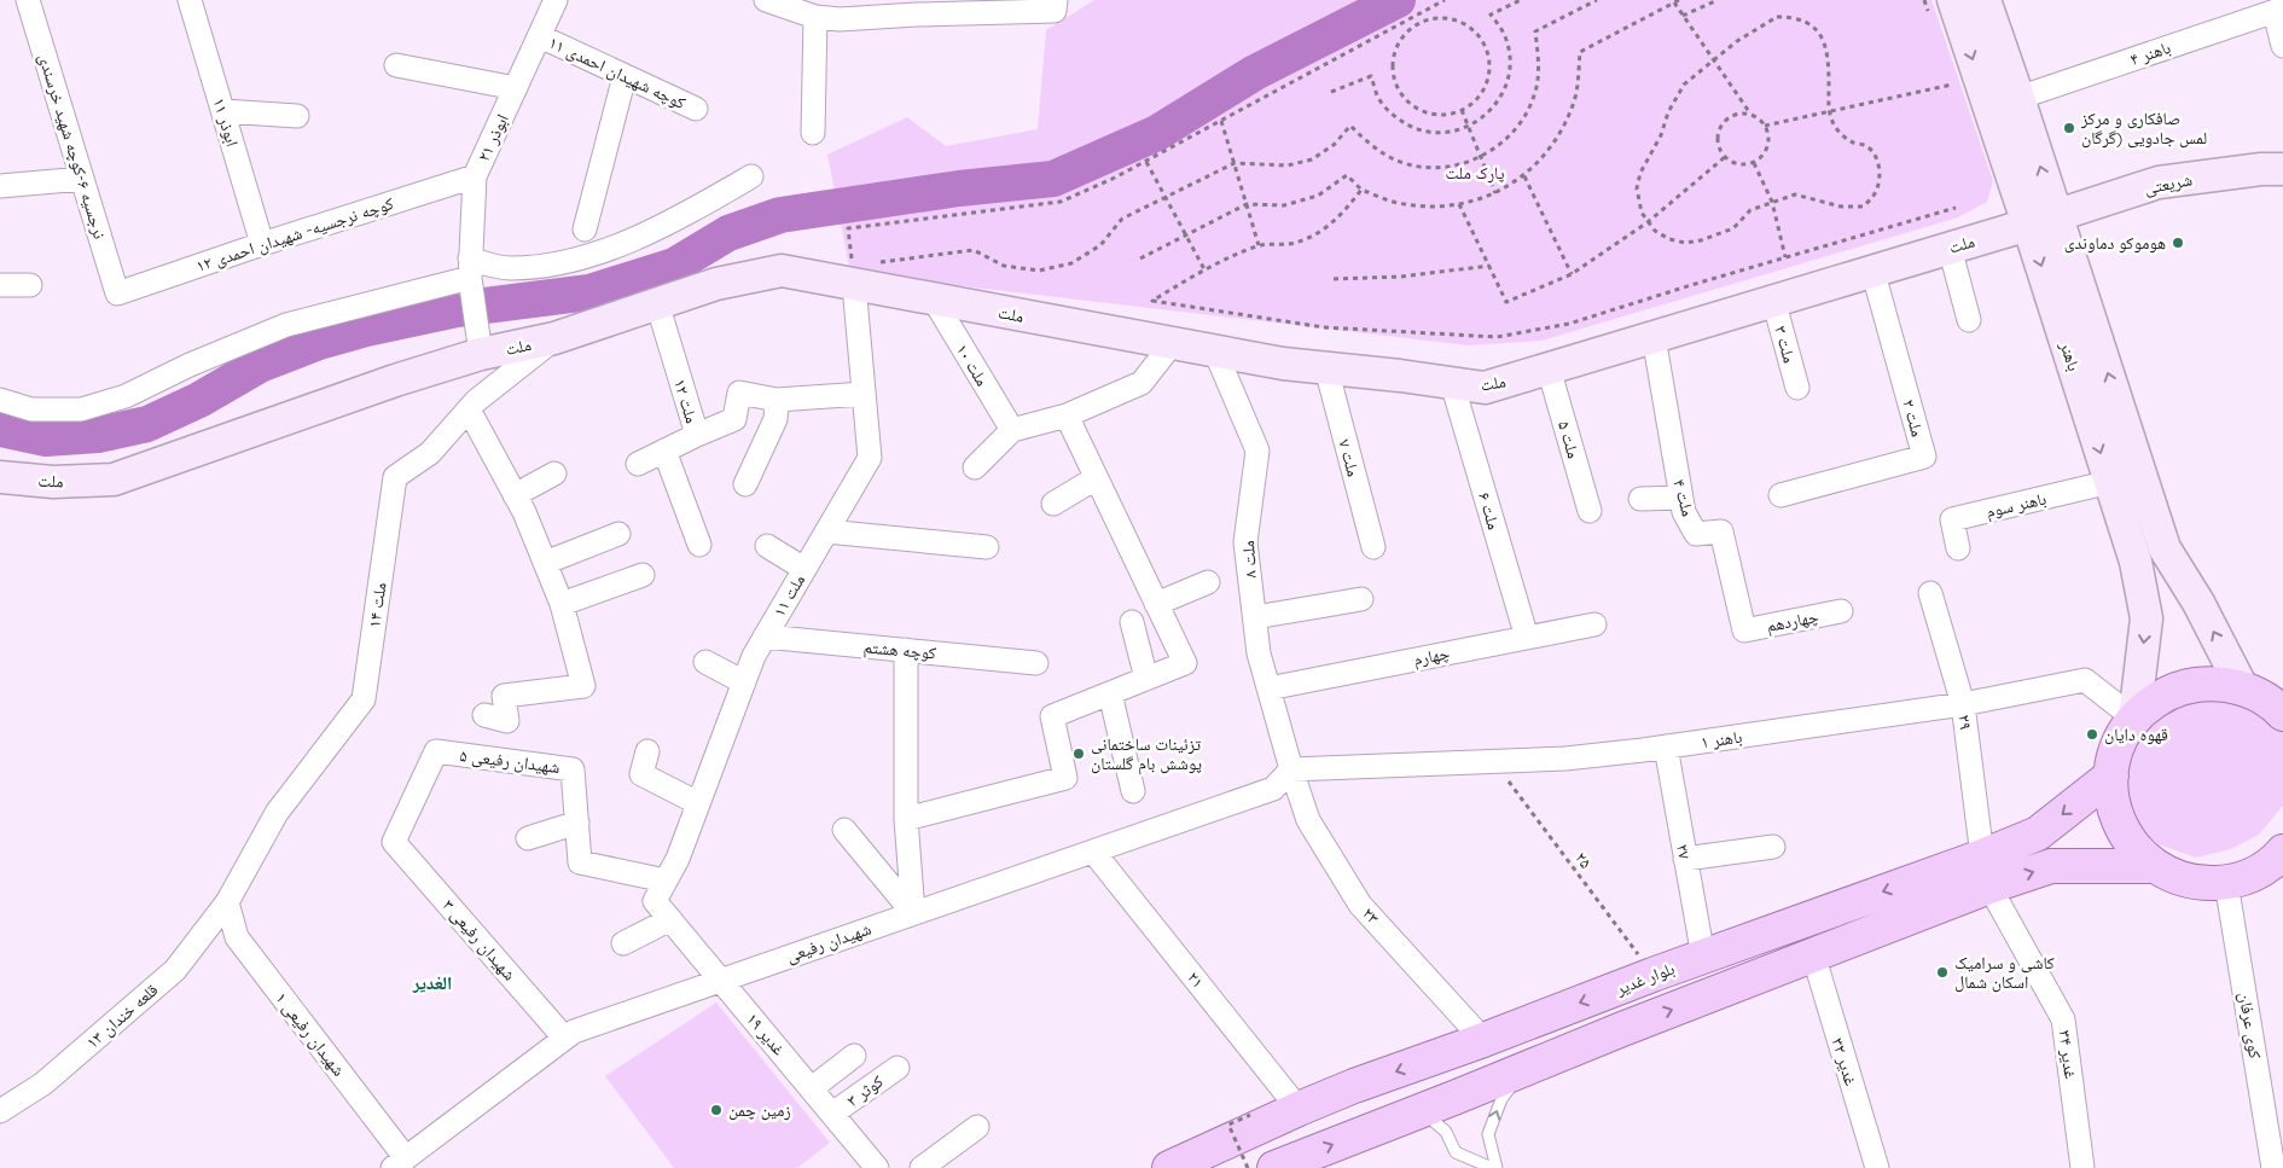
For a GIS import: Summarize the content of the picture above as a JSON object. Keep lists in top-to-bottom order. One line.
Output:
{"streets":{"main road":["شریعتی","ملت","باهنر","بلوار غدیر"],"street":["۴ باهنر","کوچه شهیدان احمدی ۱۱","ابوذر ۱۱","۲۱ ابوذر","نرجسیه ۶-کوچه شهید خرسندی","کوچه نرجسیه- شهیدان احمدی ۱۲","۳ ملت","ملت ۱۰","۱۲ ملت","۲ ملت","۵ ملت","۷ ملت","۴ ملت","باهنر سوم","۶ ملت","۸ ملت","۱۱ ملت","۱۴ ملت","چهاردهم","کوچه هشتم","چهارم","۲۹","باهنر ۱","۵ شهیدان رفیعی","۲۷","۲۳","۳ شهیدان رفیعی","شهیدان رفیعی","۲۱","۱۳ قلعه خندان","کوی عرفان","۱ شهیدان رفیعی","۱۹ غدیر","۳۴ غدیر","۳۲ غدیر","۳ کوثر"],"path":["۲۵"]},"crossings":[["۴ باهنر","باهنر"],["کوچه شهیدان احمدی ۱۱","۲۱ ابوذر"],["ابوذر ۱۱","کوچه نرجسیه- شهیدان احمدی ۱۲"],["۲۱ ابوذر","کوچه نرجسیه- شهیدان احمدی ۱۲"],["۲۱ ابوذر","ملت"],["نرجسیه ۶-کوچه شهید خرسندی","کوچه نرجسیه- شهیدان احمدی ۱۲"],["شریعتی","ملت"],["شریعتی","باهنر"],["ملت","۳ ملت"],["ملت","باهنر"],["ملت","ملت ۱۰"],["ملت","۱۲ ملت"],["ملت","۲ ملت"],["ملت","۵ ملت"],["ملت","۷ ملت"],["ملت","۴ ملت"],["ملت","۶ ملت"],["ملت","۸ ملت"],["ملت","۱۱ ملت"],["ملت","۱۴ ملت"],["باهنر","باهنر سوم"],["باهنر","باهنر ۱"],["۴ ملت","چهاردهم"],["۶ ملت","چهارم"],["۸ ملت","چهارم"],["۸ ملت","باهنر ۱"],["۸ ملت","۲۳"],["۸ ملت","شهیدان رفیعی"],["۱۱ ملت","کوچه هشتم"],["۱۱ ملت","۵ شهیدان رفیعی"],["۱۱ ملت","۱۹ غدیر"],["۱۴ ملت","۱۳ قلعه خندان"],["۱۴ ملت","۱ شهیدان رفیعی"],["۲۹","باهنر ۱"],["۲۹","بلوار غدیر"],["۲۹","۳۴ غدیر"],["باهنر ۱","۲۷"],["باهنر ۱","۲۵"],["باهنر ۱","۲۳"],["باهنر ۱","شهیدان رفیعی"],["۵ شهیدان رفیعی","۳ شهیدان رفیعی"],["۵ شهیدان رفیعی","۱۹ غدیر"],["۲۷","بلوار غدیر"],["۲۵","بلوار غدیر"],["۲۳","شهیدان رفیعی"],["۲۳","بلوار غدیر"],["۳ شهیدان رفیعی","شهیدان رفیعی"],["شهیدان رفیعی","۲۱"],["شهیدان رفیعی","۱ شهیدان رفیعی"],["شهیدان رفیعی","۱۹ غدیر"],["بلوار غدیر","۲۱"],["بلوار غدیر","۳۴ غدیر"],["بلوار غدیر","۳۲ غدیر"],["۱۳ قلعه خندان","۱ شهیدان رفیعی"],["۱۹ غدیر","۳ کوثر"]],"districts":["الغدیر"],"parks":["پارک ملت"],"places":["صافکاری و مرکز لمس جادویی (گرگان","هوموکو دماوندی","قهوه دایان","تزئینات ساختمانی پوشش بام گلستان","کاشی و سرامیک اسکان شمال","زمین چمن"]}
